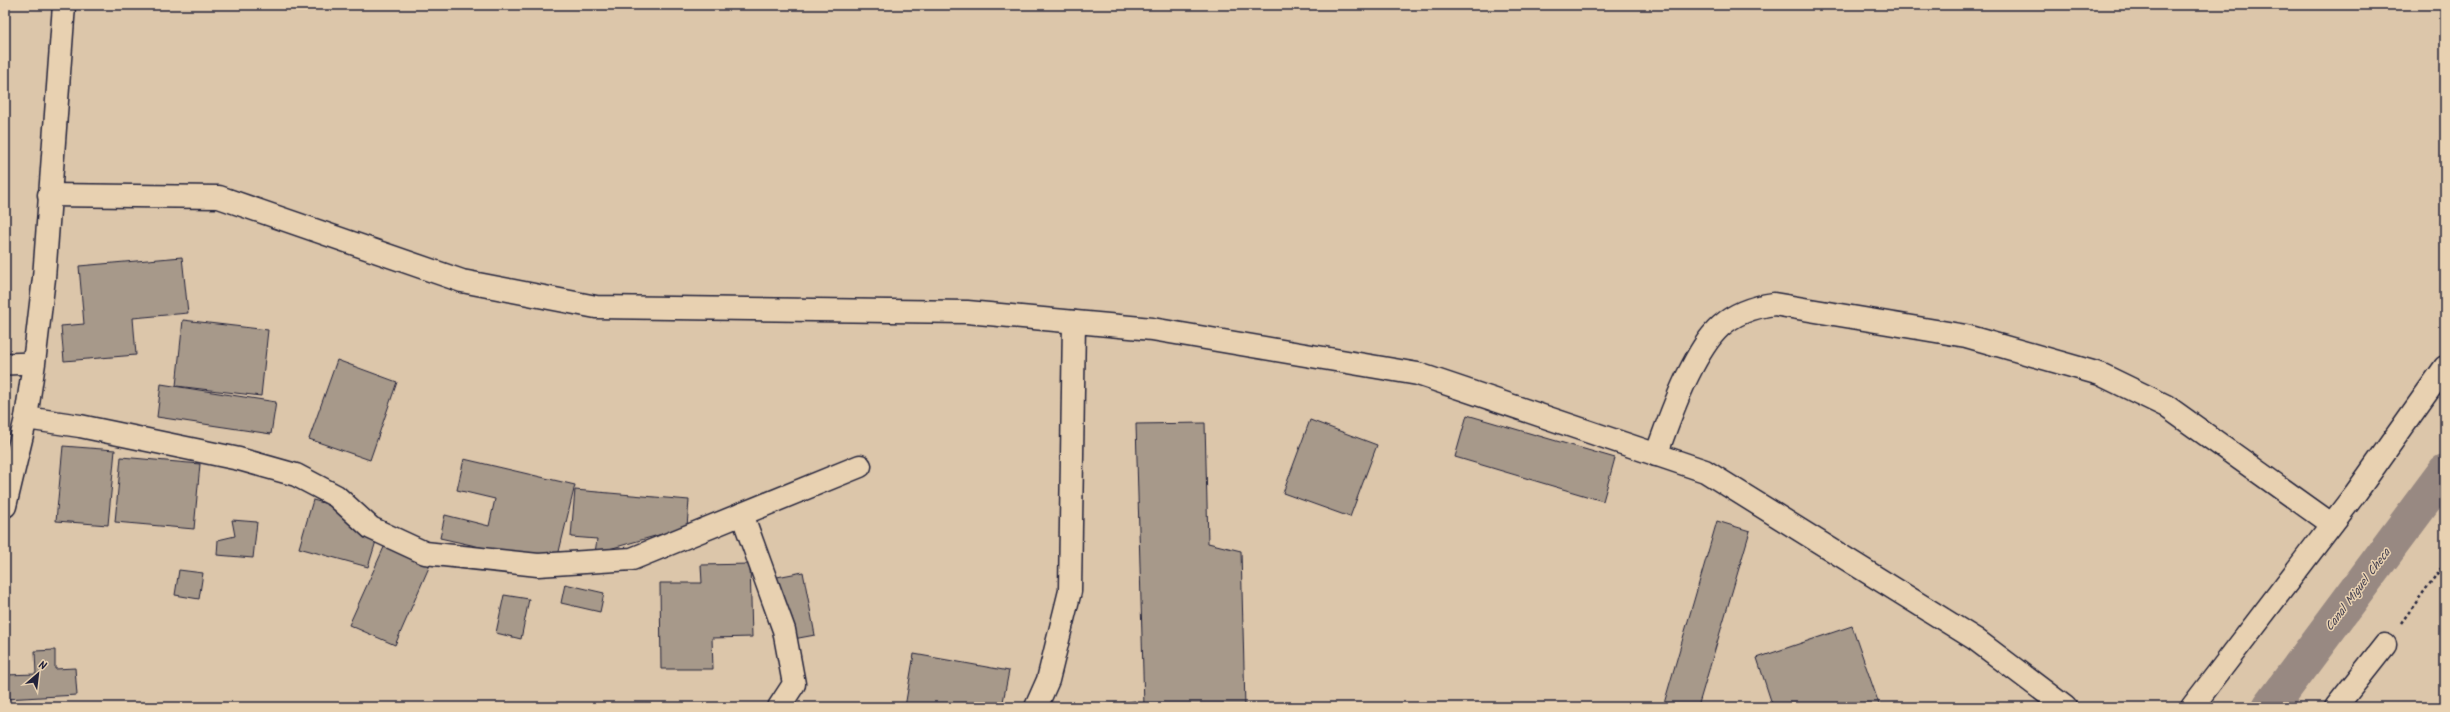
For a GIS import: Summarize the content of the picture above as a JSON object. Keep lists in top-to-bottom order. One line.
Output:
{"water":["Canal Miguel Checa"],"north":"top right"}
